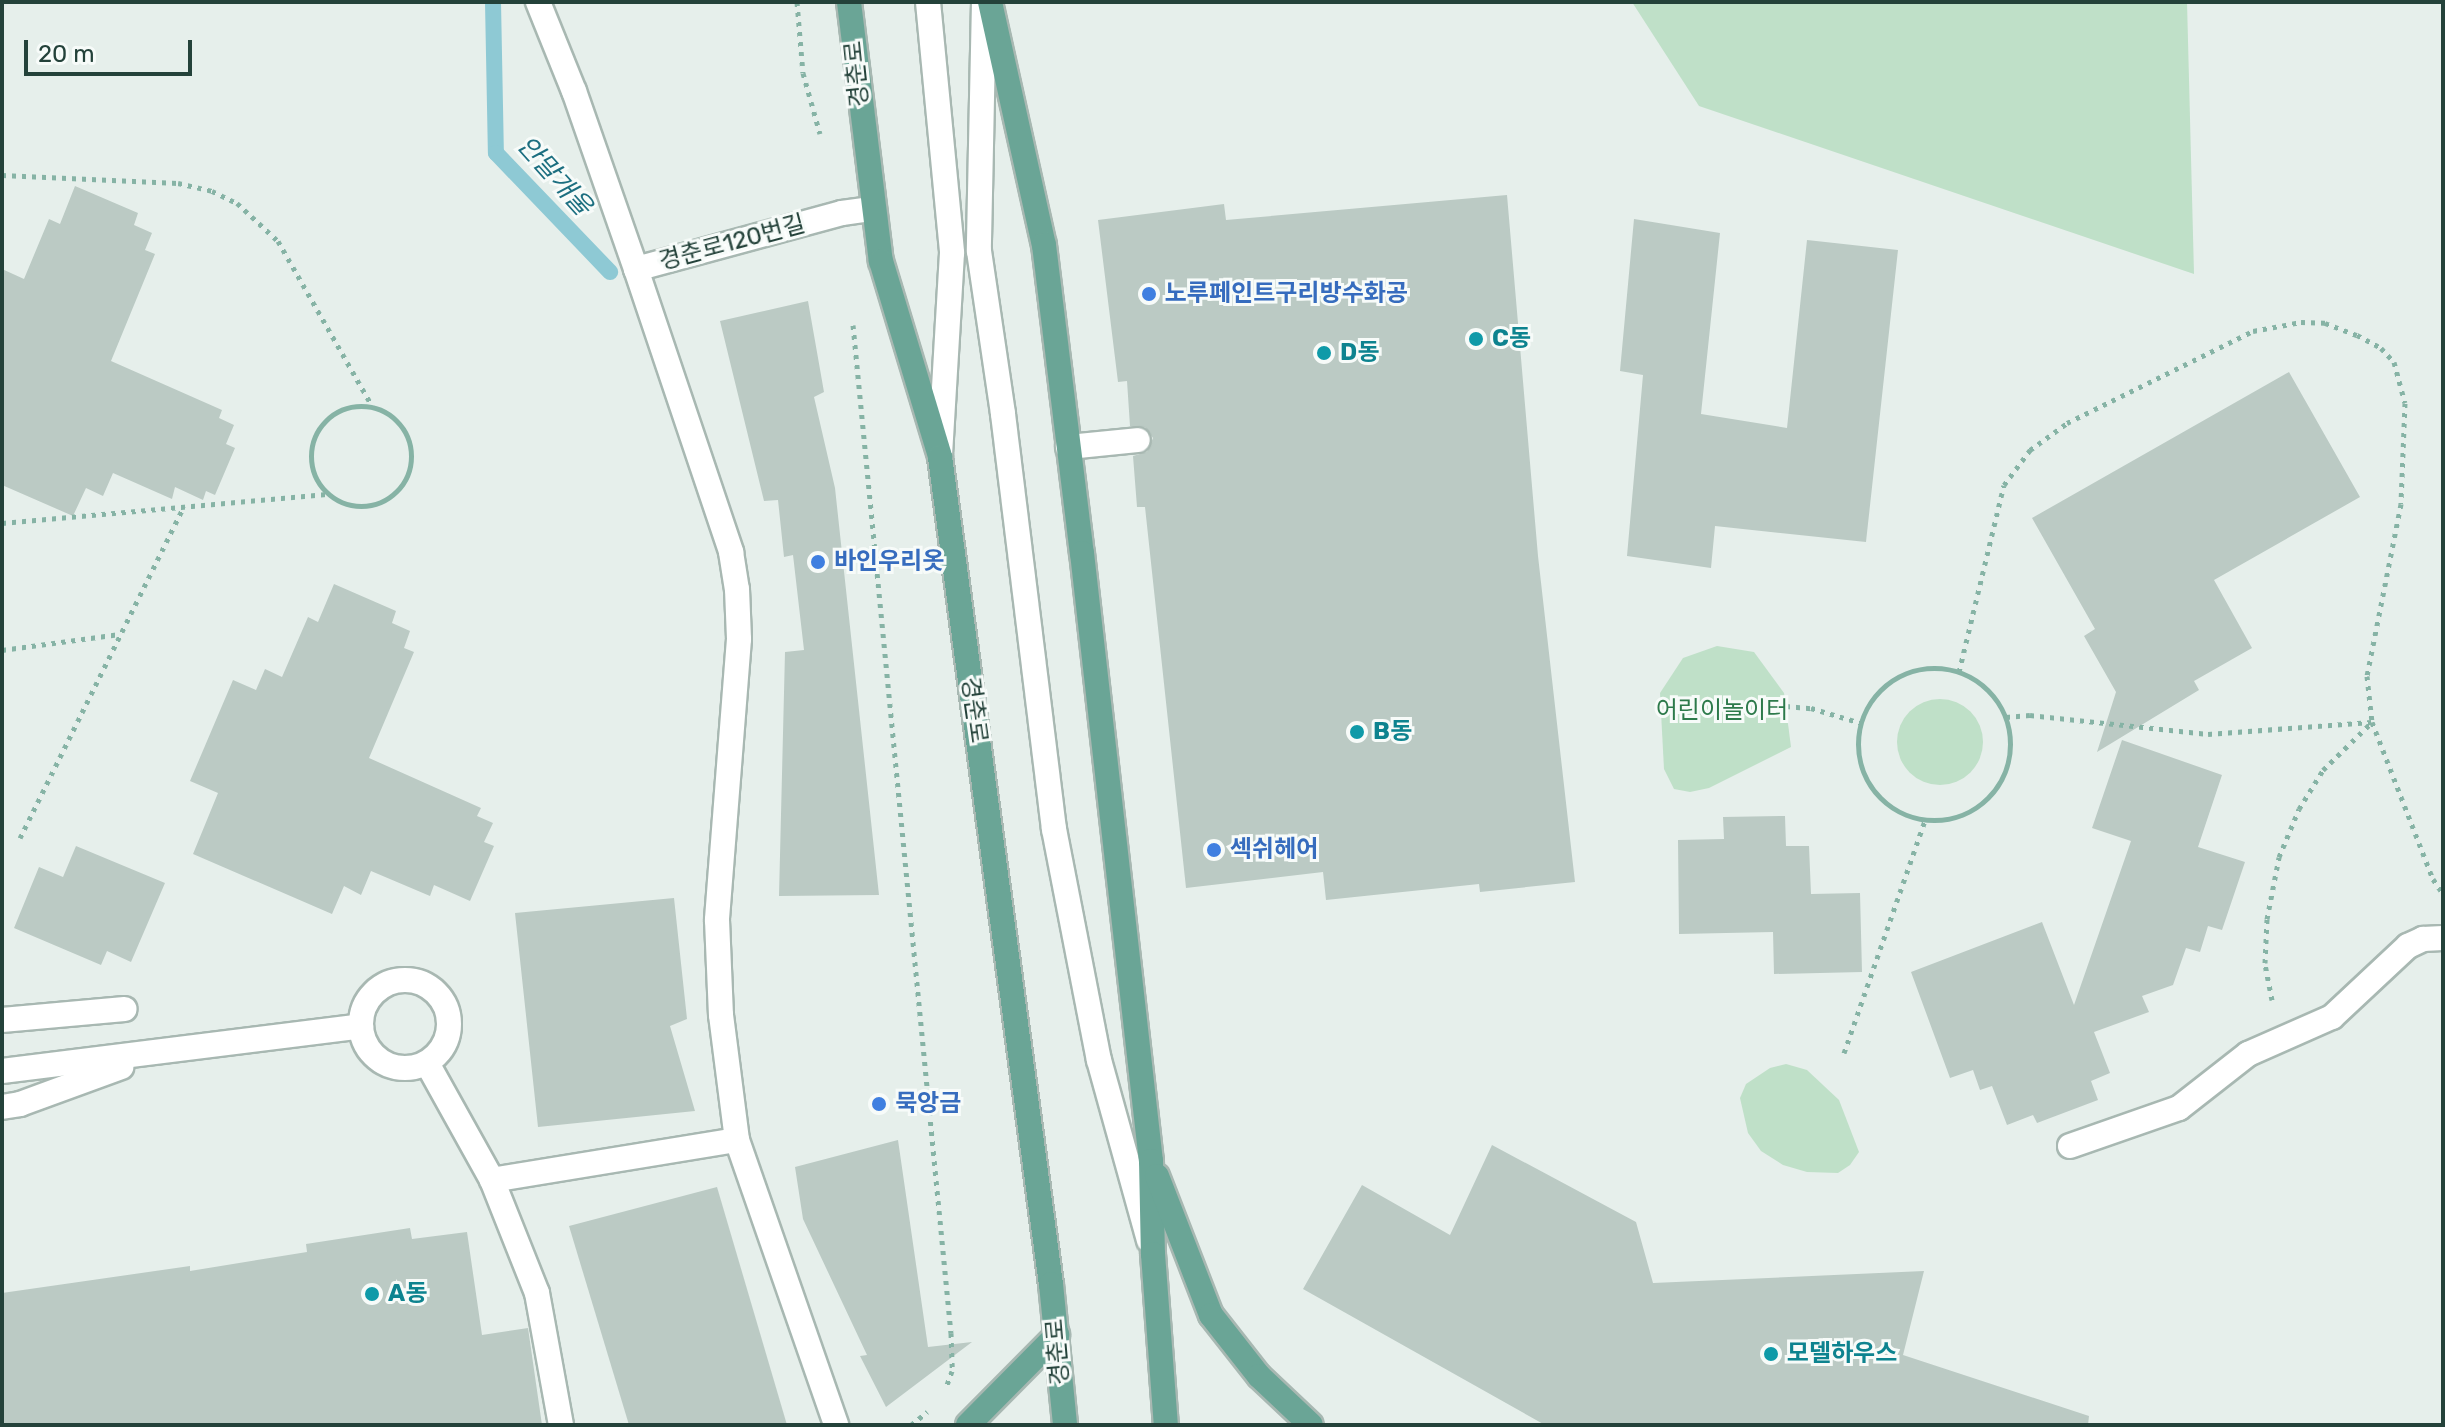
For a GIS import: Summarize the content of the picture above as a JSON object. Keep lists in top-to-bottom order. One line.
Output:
{"streets":{"main road":["경춘로"],"street":["경춘로120번길"]},"crossings":[["경춘로","경춘로120번길"]],"water":["안말개울"],"parks":["어린이놀이터"],"places":["노루페인트구리방수화공","C동","D동","바인우리옷","B동","섹쉬헤어","묵앙금","A동","모델하우스"],"scale_bar":"20 m"}
